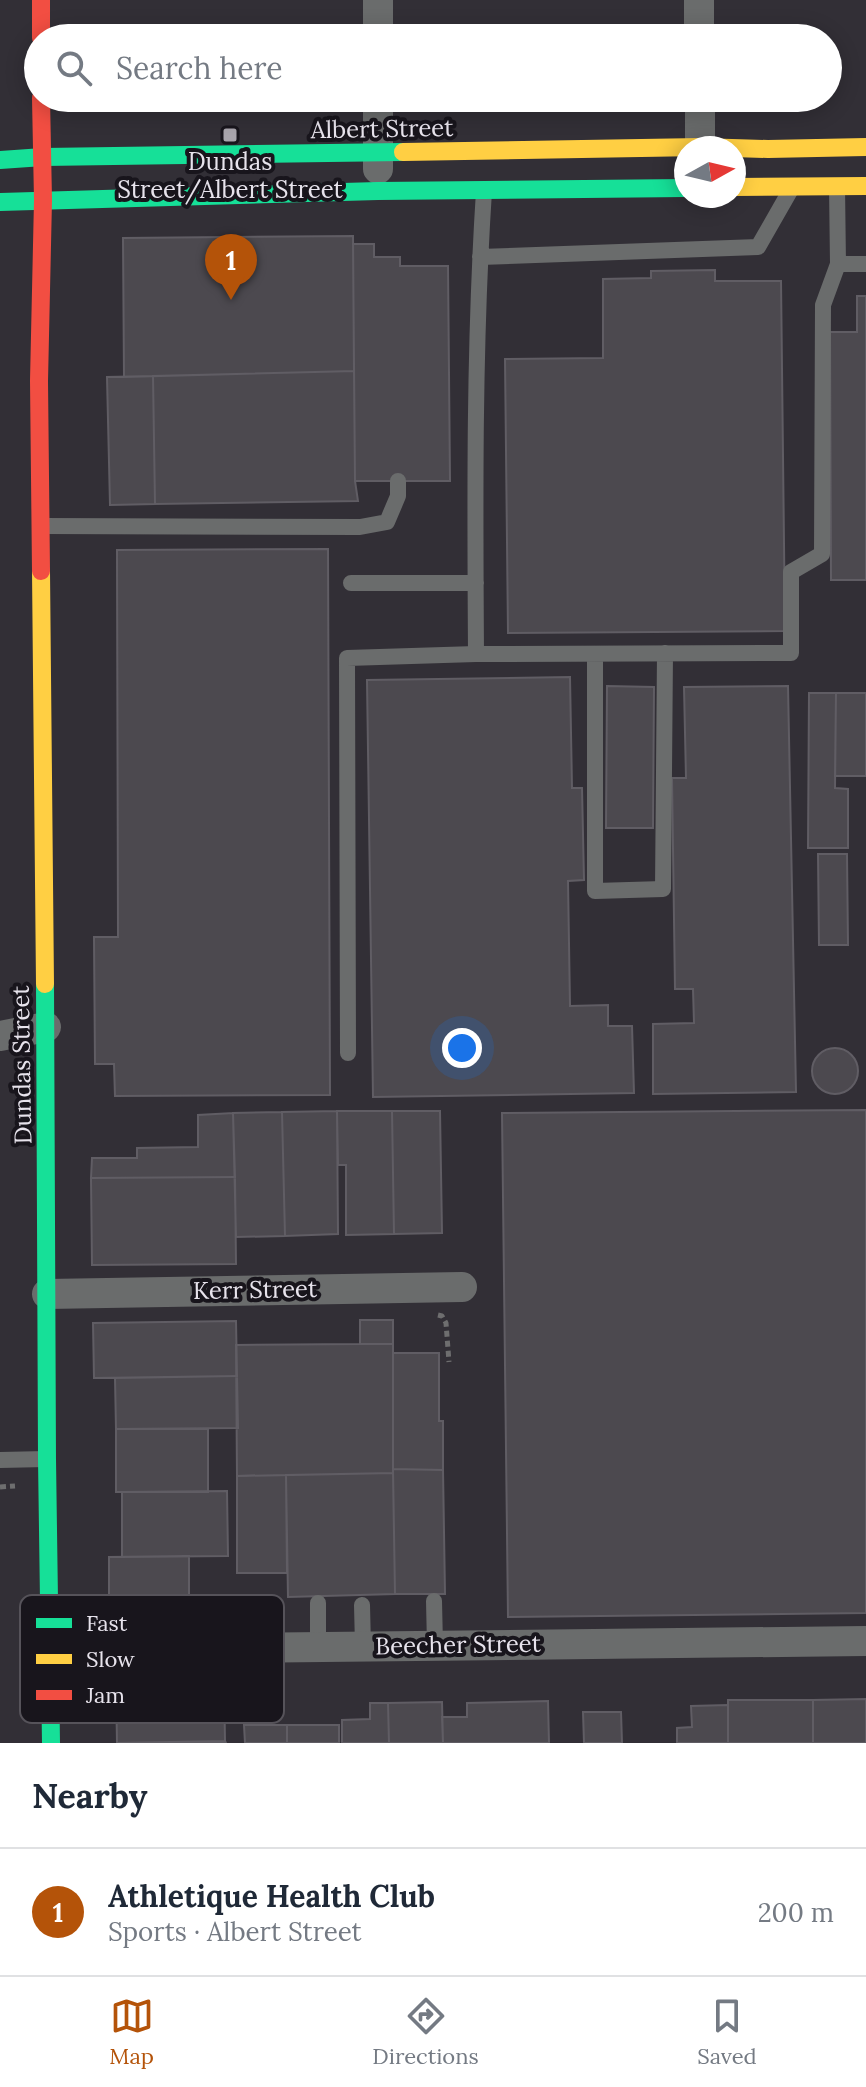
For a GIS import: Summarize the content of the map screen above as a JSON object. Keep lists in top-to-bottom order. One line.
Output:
{"streets":{"main road":["Albert Street","Dundas Street"],"street":["Kerr Street","Beecher Street"]},"crossings":[["Albert Street","Dundas Street"],["Dundas Street","Kerr Street"]],"places":{"transit":["Dundas Street/Albert Street"]},"legend":["Fast","Slow","Jam"],"north":"right","page":{"search":"Search here","pins":"1","heading":"Nearby","list":[{"mark":"1","name":"Athletique Health Club","note":"Sports · Albert Street","value":"200 m"}],"nav":["Map","Directions","Saved"]}}
